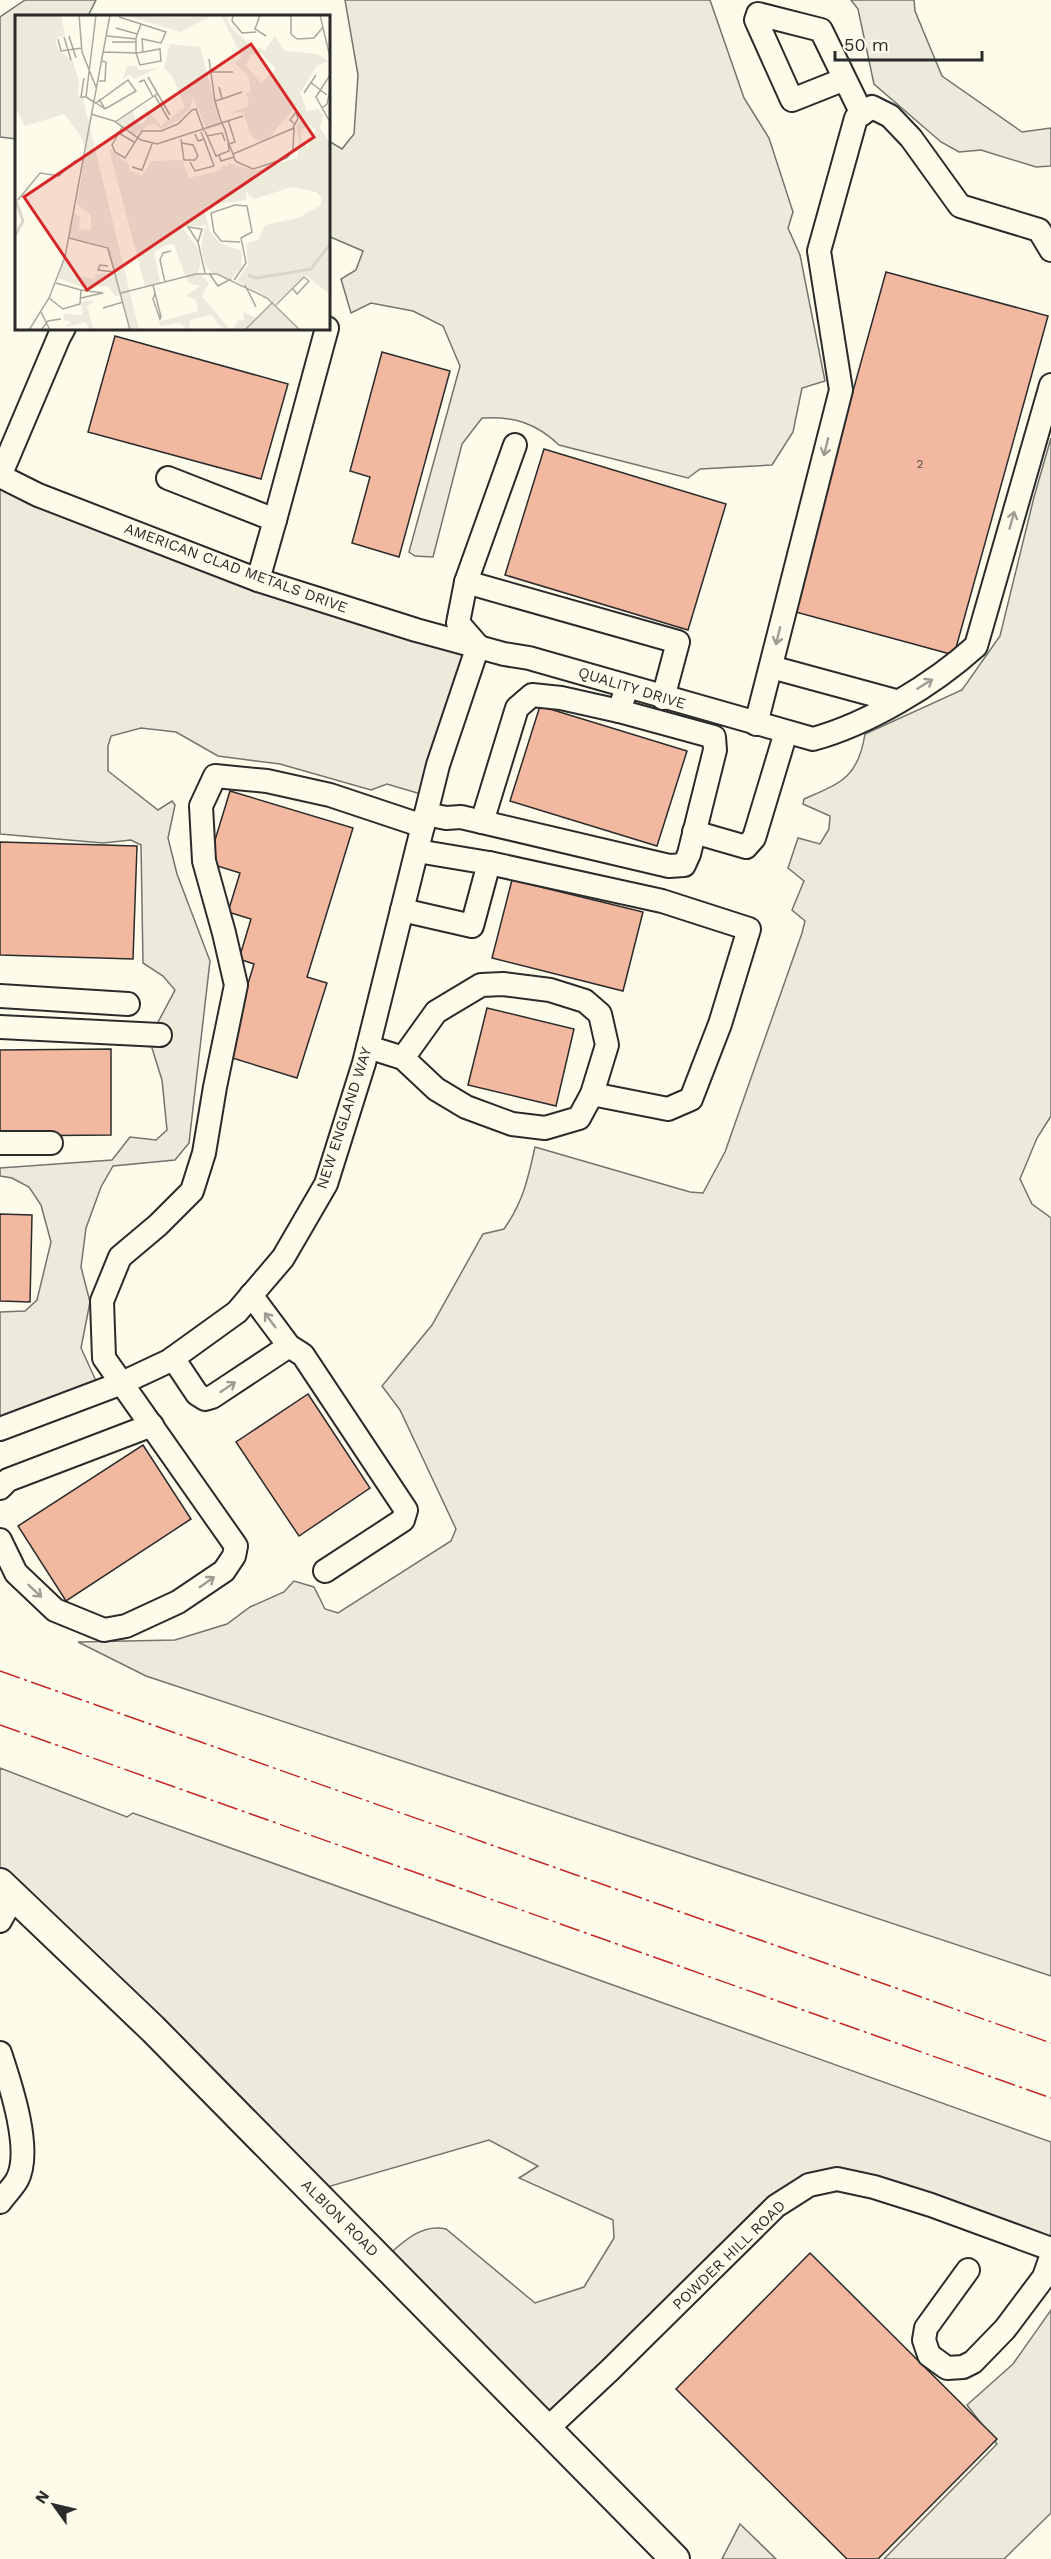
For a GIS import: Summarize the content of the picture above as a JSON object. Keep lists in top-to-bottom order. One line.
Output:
{"streets":{"main road":["ALBION ROAD"],"street":["AMERICAN CLAD METALS DRIVE","QUALITY DRIVE","NEW ENGLAND WAY","POWDER HILL ROAD"]},"crossings":[["AMERICAN CLAD METALS DRIVE","QUALITY DRIVE"],["AMERICAN CLAD METALS DRIVE","NEW ENGLAND WAY"],["QUALITY DRIVE","NEW ENGLAND WAY"],["ALBION ROAD","POWDER HILL ROAD"]],"house_numbers":["2"],"scale_bar":"50 m","north":"top left"}
